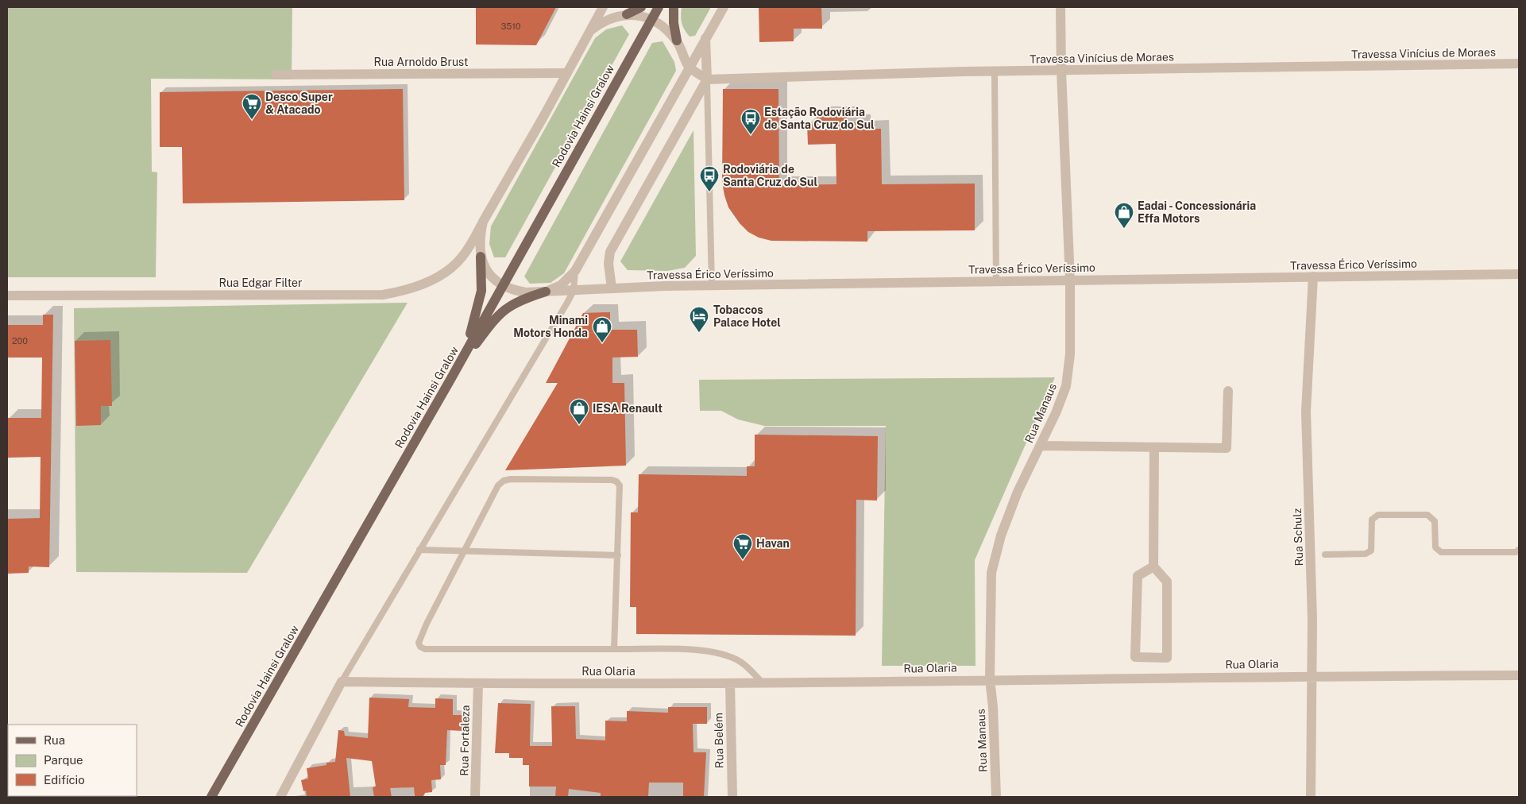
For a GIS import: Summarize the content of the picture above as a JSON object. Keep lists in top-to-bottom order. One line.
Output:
{"streets":{"main road":["Rodovia Hainsi Gralow"],"street":["Travessa Vinícius de Moraes","Rua Arnoldo Brust","Travessa Érico Veríssimo","Rua Edgar Filter","Rua Manaus","Rua Schulz","Rua Olaria","Rua Fortaleza","Rua Belém"]},"crossings":[["Travessa Vinícius de Moraes","Rua Manaus"],["Rua Arnoldo Brust","Rua Edgar Filter"],["Rodovia Hainsi Gralow","Travessa Érico Veríssimo"],["Travessa Érico Veríssimo","Rua Manaus"],["Travessa Érico Veríssimo","Rua Schulz"],["Rua Manaus","Rua Olaria"],["Rua Schulz","Rua Olaria"],["Rua Olaria","Rua Fortaleza"],["Rua Olaria","Rua Belém"]],"places":{"supermarket":["Desco Super & Atacado","Havan"],"bus stop":["Estação Rodoviária de Santa Cruz do Sul","Rodoviária de Santa Cruz do Sul"],"shop":["Eadai - Concessionária Effa Motors","Minami Motors Honda","IESA Renault"],"hotel":["Tobaccos Palace Hotel"]},"house_numbers":["3510","200"],"legend":["Rua","Parque","Edifício"]}
